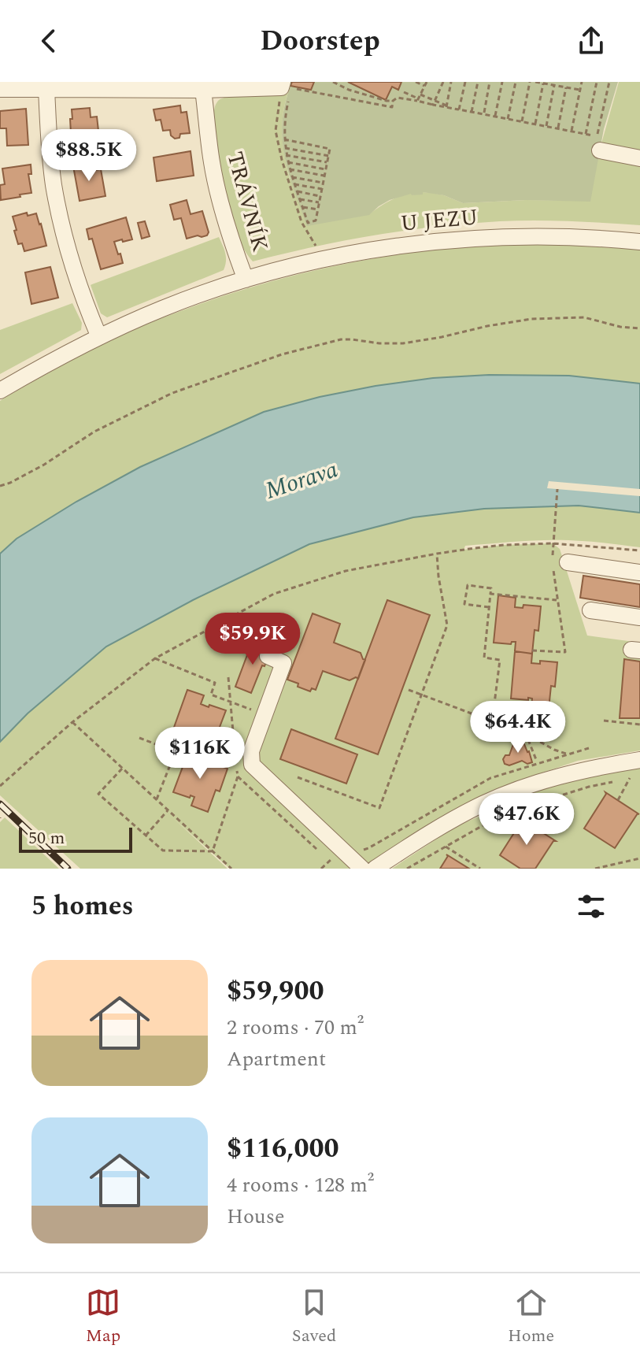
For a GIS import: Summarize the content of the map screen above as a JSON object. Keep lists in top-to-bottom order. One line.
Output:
{"streets":{"street":["TRÁVNÍK","U JEZU"]},"crossings":[["TRÁVNÍK","U JEZU"]],"water":["Morava"],"scale_bar":"50 m","page":{"header":"Doorstep","price":["$88.5K","$59.9K","$64.4K","$116K","$47.6K"],"scale":"50 m","heading":"5 homes","list":[{"name":"$59,900","note":"2 rooms · 70 m² · Apartment"},{"name":"$116,000","note":"4 rooms · 128 m² · House"}],"tabs":["Map","Saved","Home"]}}
